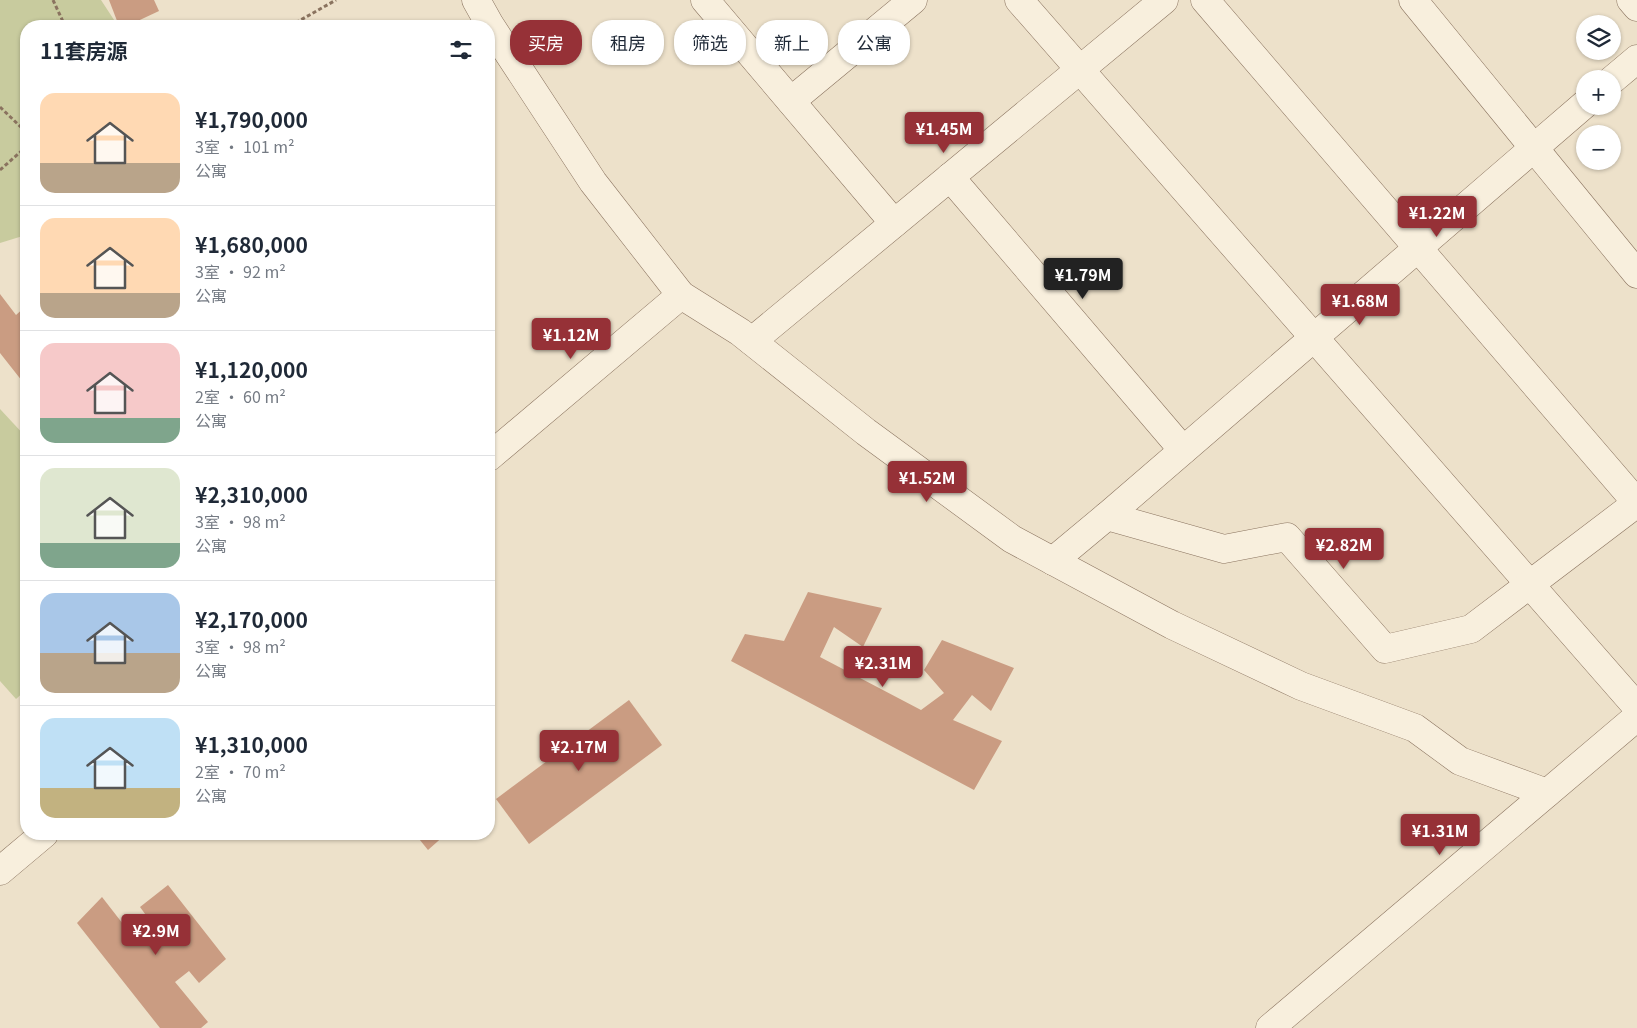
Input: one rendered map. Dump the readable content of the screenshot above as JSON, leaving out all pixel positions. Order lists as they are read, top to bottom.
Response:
{
  "page": {
    "map_buttons": ["+", "−"],
    "chip": [
      "买房",
      "租房",
      "筛选",
      "新上",
      "公寓"
    ],
    "heading": "11套房源",
    "list": [
      {
        "name": "¥1,790,000",
        "note": "3室 · 101 m² · 公寓"
      },
      {
        "name": "¥1,680,000",
        "note": "3室 · 92 m² · 公寓"
      },
      {
        "name": "¥1,120,000",
        "note": "2室 · 60 m² · 公寓"
      },
      {
        "name": "¥2,310,000",
        "note": "3室 · 98 m² · 公寓"
      },
      {
        "name": "¥2,170,000",
        "note": "3室 · 98 m² · 公寓"
      },
      {
        "name": "¥1,310,000",
        "note": "2室 · 70 m² · 公寓"
      }
    ],
    "price": [
      "¥1.45M",
      "¥1.22M",
      "¥1.79M",
      "¥1.68M",
      "¥1.12M",
      "¥1.52M",
      "¥2.82M",
      "¥2.31M",
      "¥2.17M",
      "¥1.31M",
      "¥2.9M"
    ]
  }
}
